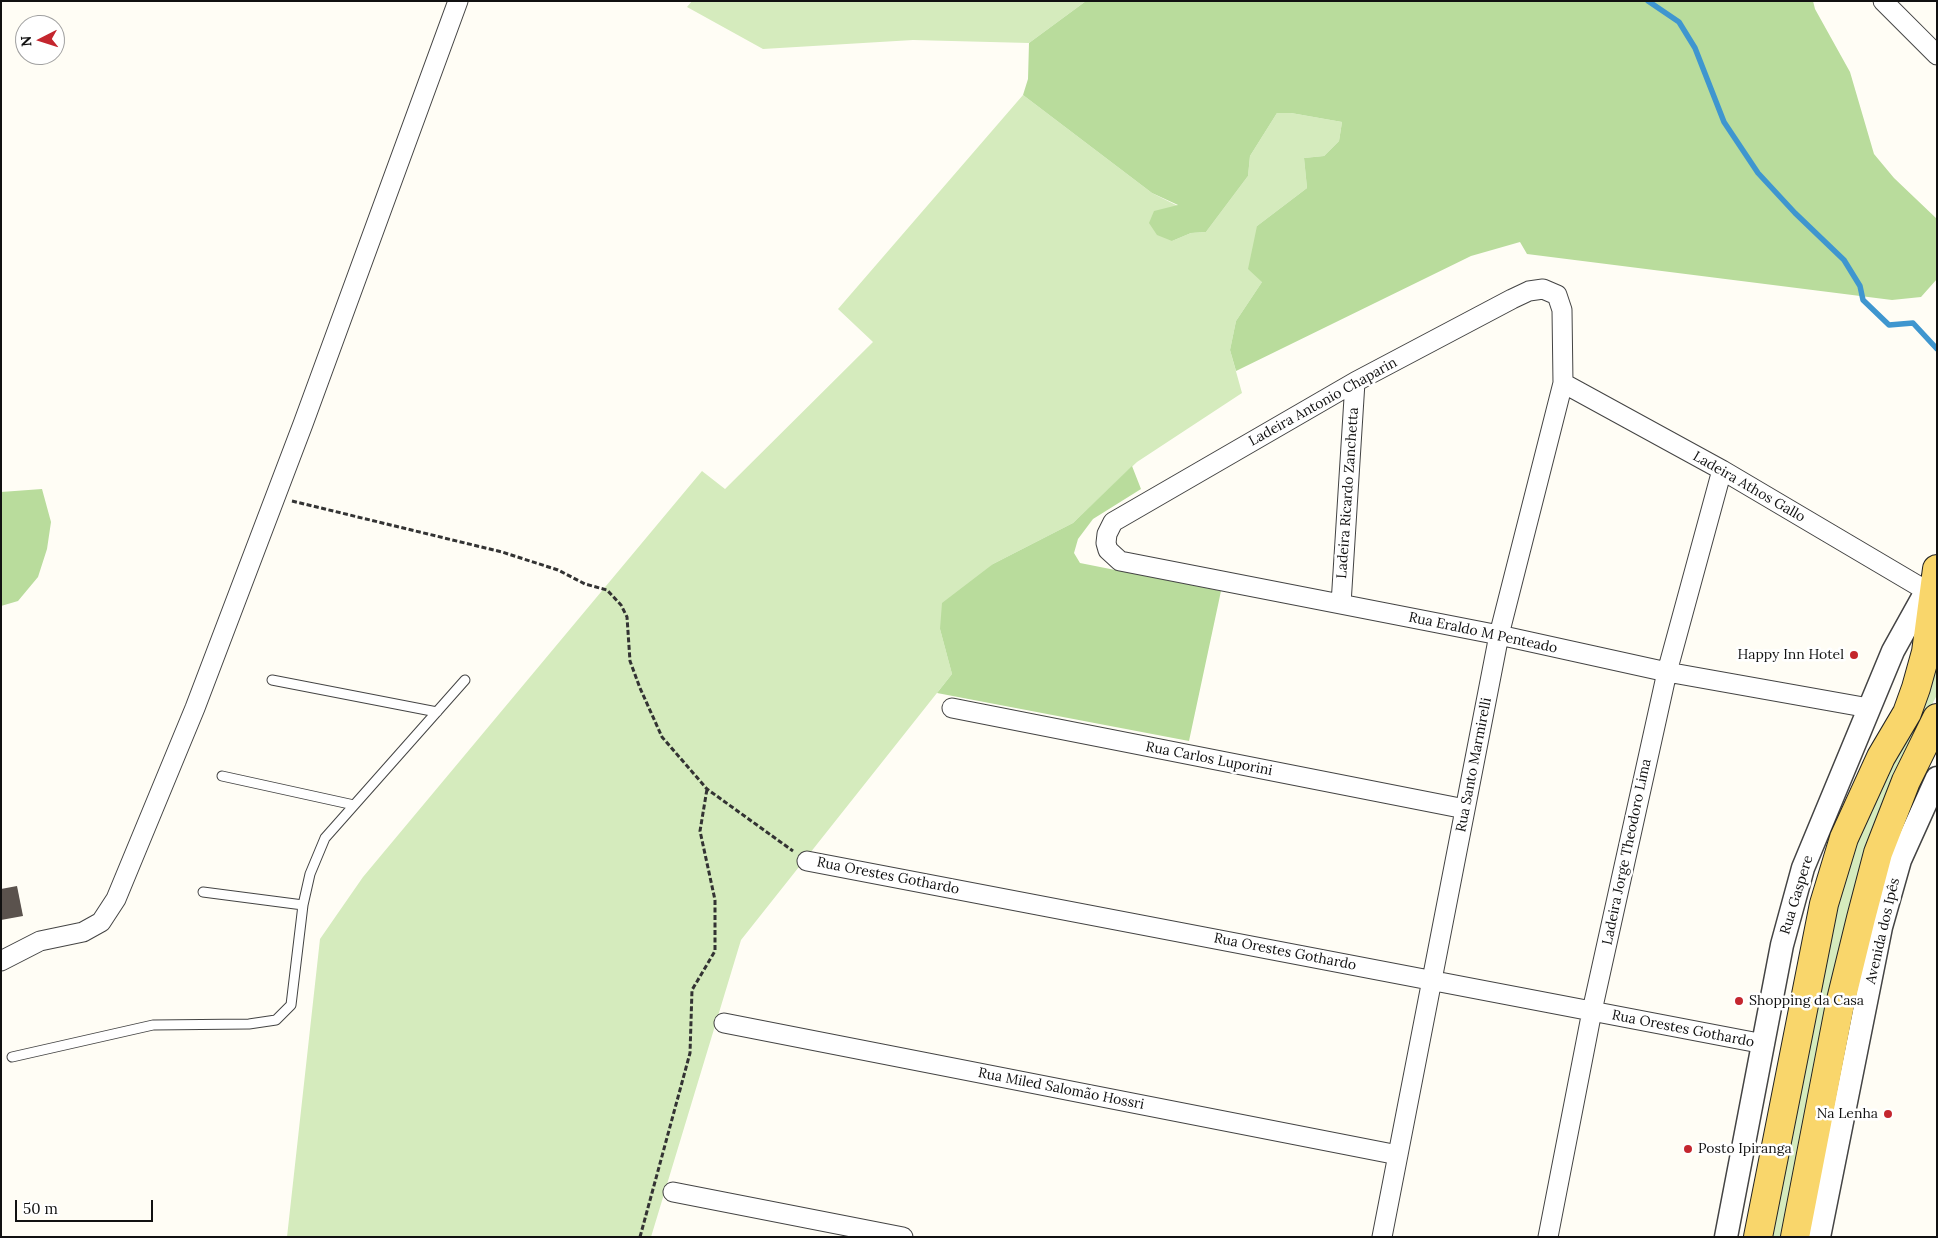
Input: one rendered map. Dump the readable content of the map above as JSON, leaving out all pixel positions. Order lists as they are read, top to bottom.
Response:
{
  "streets": {
    "street": [
      "Ladeira Antonio Chaparin",
      "Ladeira Athos Gallo",
      "Ladeira Ricardo Zanchetta",
      "Rua Eraldo M Penteado",
      "Rua Carlos Luporini",
      "Rua Santo Marmirelli",
      "Ladeira Jorge Theodoro Lima",
      "Rua Orestes Gothardo",
      "Rua Gaspere",
      "Avenida dos Ipês",
      "Rua Miled Salomão Hossri"
    ]
  },
  "crossings": [
    ["Ladeira Antonio Chaparin", "Ladeira Ricardo Zanchetta"],
    ["Ladeira Antonio Chaparin", "Rua Eraldo M Penteado"],
    ["Ladeira Antonio Chaparin", "Rua Santo Marmirelli"],
    ["Ladeira Athos Gallo", "Rua Santo Marmirelli"],
    ["Ladeira Athos Gallo", "Ladeira Jorge Theodoro Lima"],
    ["Ladeira Athos Gallo", "Rua Gaspere"],
    ["Ladeira Ricardo Zanchetta", "Rua Eraldo M Penteado"],
    ["Rua Eraldo M Penteado", "Rua Santo Marmirelli"],
    ["Rua Eraldo M Penteado", "Ladeira Jorge Theodoro Lima"],
    ["Rua Eraldo M Penteado", "Rua Gaspere"],
    ["Rua Carlos Luporini", "Rua Santo Marmirelli"],
    ["Rua Santo Marmirelli", "Rua Orestes Gothardo"],
    ["Rua Santo Marmirelli", "Rua Miled Salomão Hossri"],
    ["Ladeira Jorge Theodoro Lima", "Rua Orestes Gothardo"],
    ["Rua Orestes Gothardo", "Rua Gaspere"]
  ],
  "places": [
    "Happy Inn Hotel",
    "Shopping da Casa",
    "Na Lenha",
    "Posto Ipiranga"
  ],
  "scale_bar": "50 m",
  "north": "left"
}
